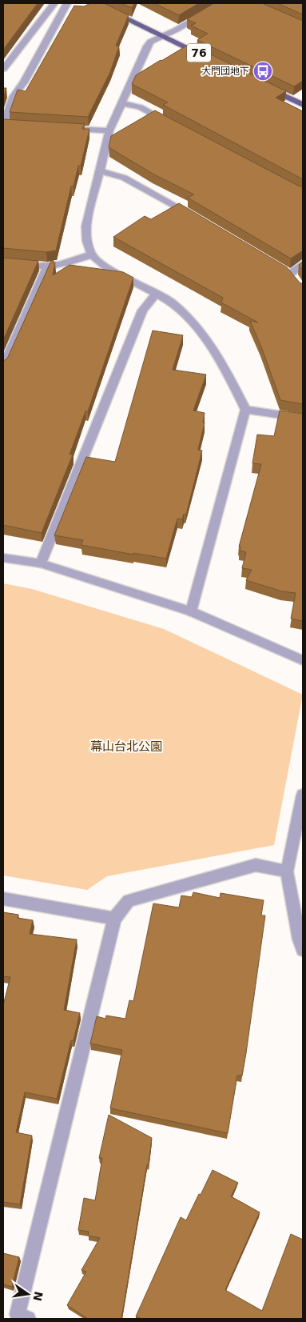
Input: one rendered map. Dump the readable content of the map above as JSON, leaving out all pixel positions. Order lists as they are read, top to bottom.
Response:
{
  "streets": {
    "main road": ["76"]
  },
  "parks": ["幕山台北公園"],
  "places": {
    "bus stop": ["大門団地下"]
  },
  "north": "right"
}
